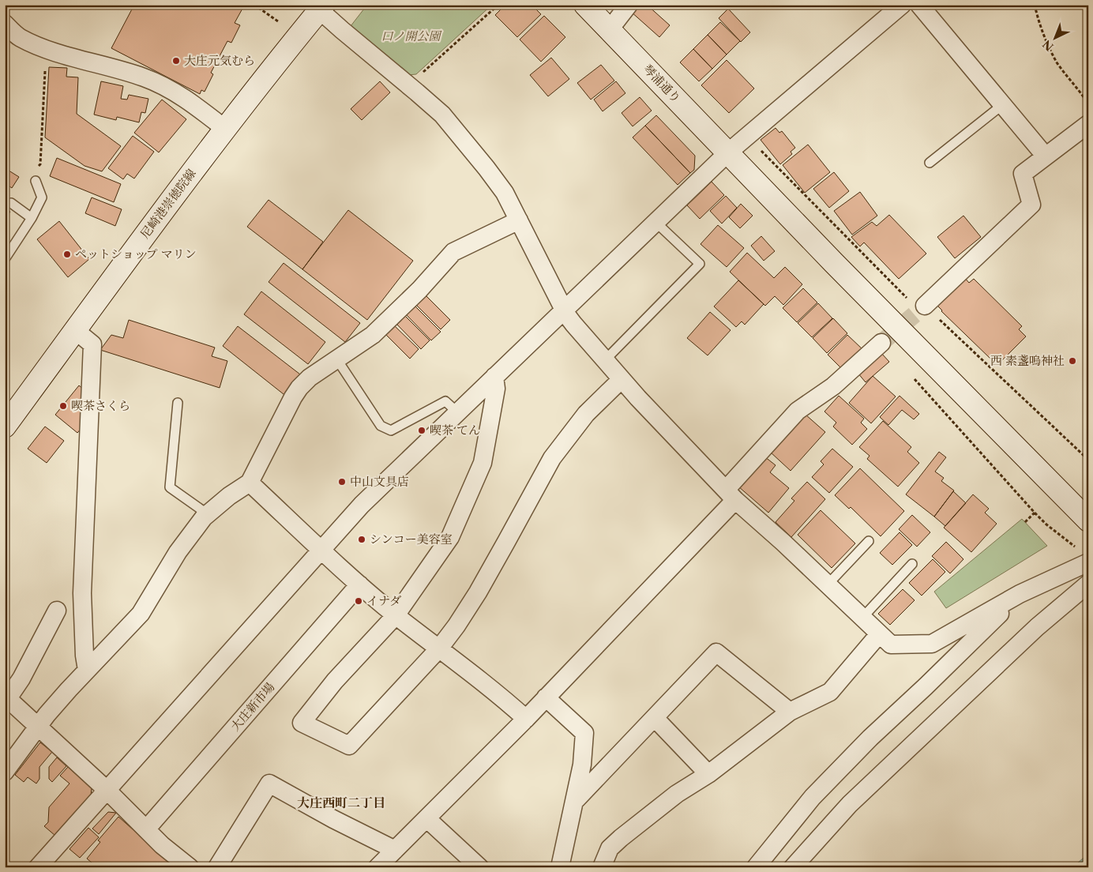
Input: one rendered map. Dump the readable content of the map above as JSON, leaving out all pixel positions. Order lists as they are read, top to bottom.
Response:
{
  "streets": {
    "street": ["琴浦通り", "尼崎港崇徳院線", "大庄新市場"]
  },
  "districts": ["大庄西町二丁目"],
  "parks": ["口ノ開公園"],
  "places": [
    "大庄元気むら",
    "ペットショップ マリン",
    "西 素盞嗚神社",
    "喫茶さくら",
    "喫茶 てん",
    "中山文具店",
    "シンコー美容室",
    "イナダ"
  ],
  "north": "bottom left"
}
